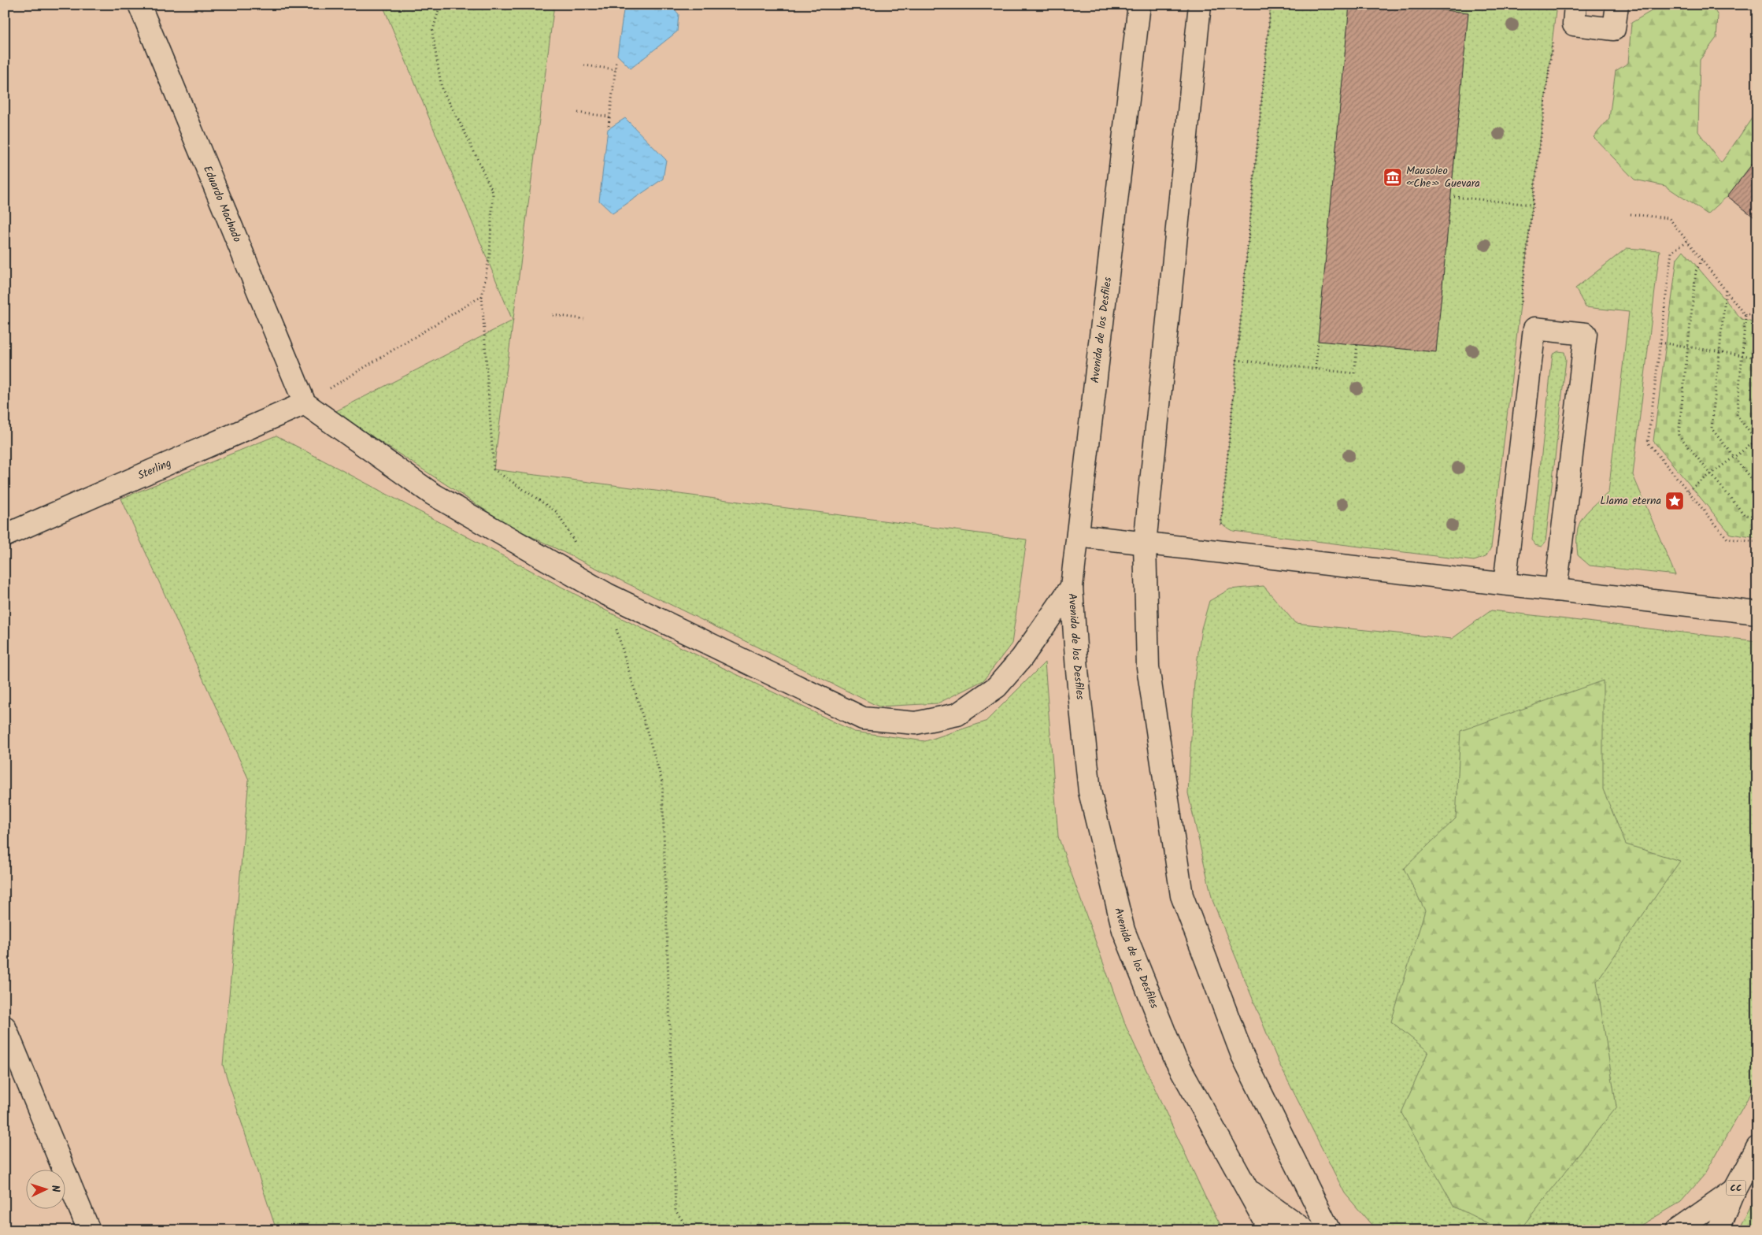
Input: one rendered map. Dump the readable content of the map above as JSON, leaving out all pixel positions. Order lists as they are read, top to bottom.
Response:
{
  "streets": {
    "street": [
      "Eduardo Machado",
      "Avenida de los Desfiles",
      "Sterling",
      "CC"
    ]
  },
  "crossings": [
    ["Eduardo Machado", "Sterling"]
  ],
  "places": {
    "museum": ["Mausoleo «Che» Guevara"],
    "place": ["Llama eterna"]
  },
  "north": "right"
}
